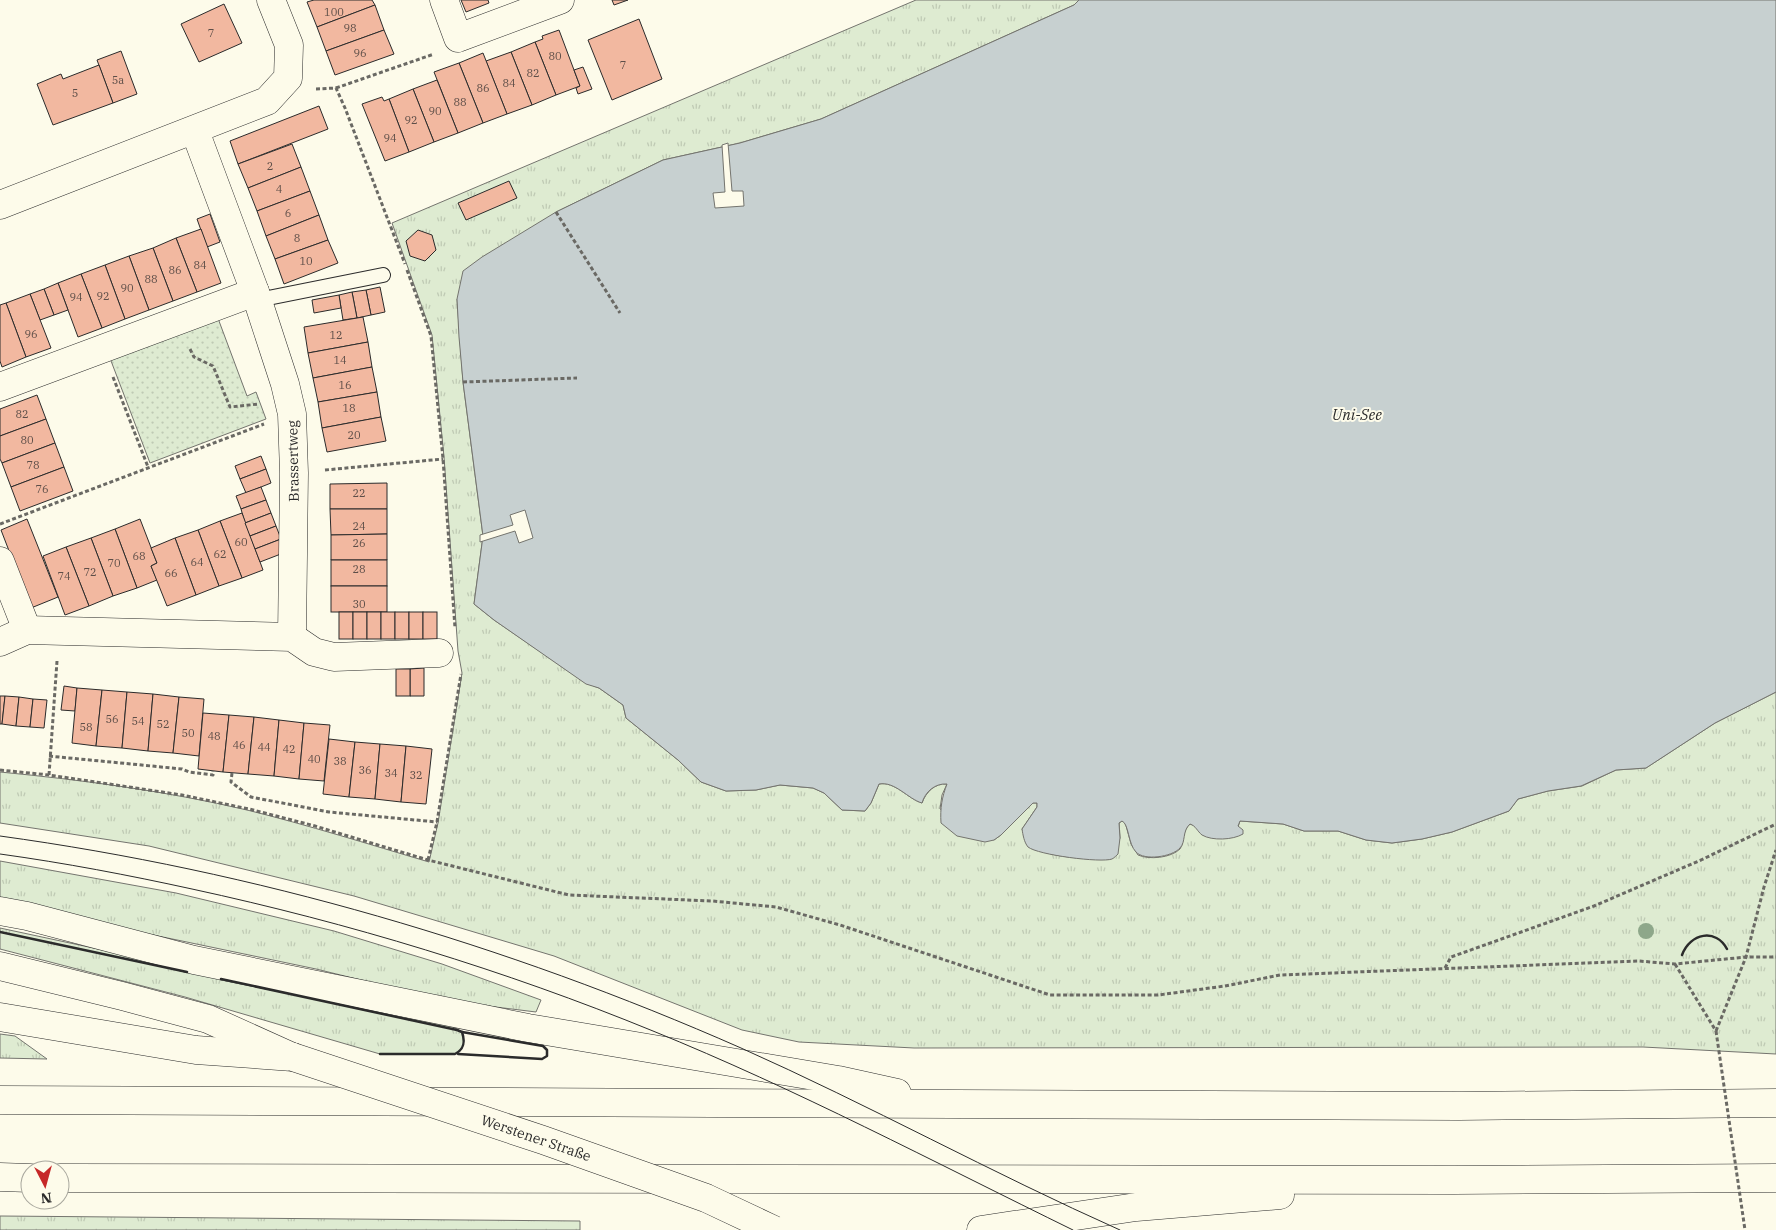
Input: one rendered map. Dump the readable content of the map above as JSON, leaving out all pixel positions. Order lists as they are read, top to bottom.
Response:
{
  "streets": {
    "main road": ["Brassertweg", "Werstener Straße"]
  },
  "water": ["Uni-See"],
  "house_numbers": [
    "100",
    "98",
    "7",
    "96",
    "80",
    "7",
    "82",
    "5a",
    "84",
    "86",
    "5",
    "88",
    "90",
    "92",
    "94",
    "2",
    "4",
    "6",
    "8",
    "10",
    "84",
    "86",
    "88",
    "90",
    "92",
    "94",
    "96",
    "12",
    "14",
    "16",
    "18",
    "82",
    "20",
    "80",
    "78",
    "76",
    "22",
    "24",
    "60",
    "26",
    "62",
    "68",
    "64",
    "70",
    "28",
    "72",
    "66",
    "74",
    "30",
    "56",
    "54",
    "52",
    "58",
    "50",
    "48",
    "46",
    "44",
    "42",
    "40",
    "38",
    "36",
    "34",
    "32"
  ],
  "north": "bottom"
}
